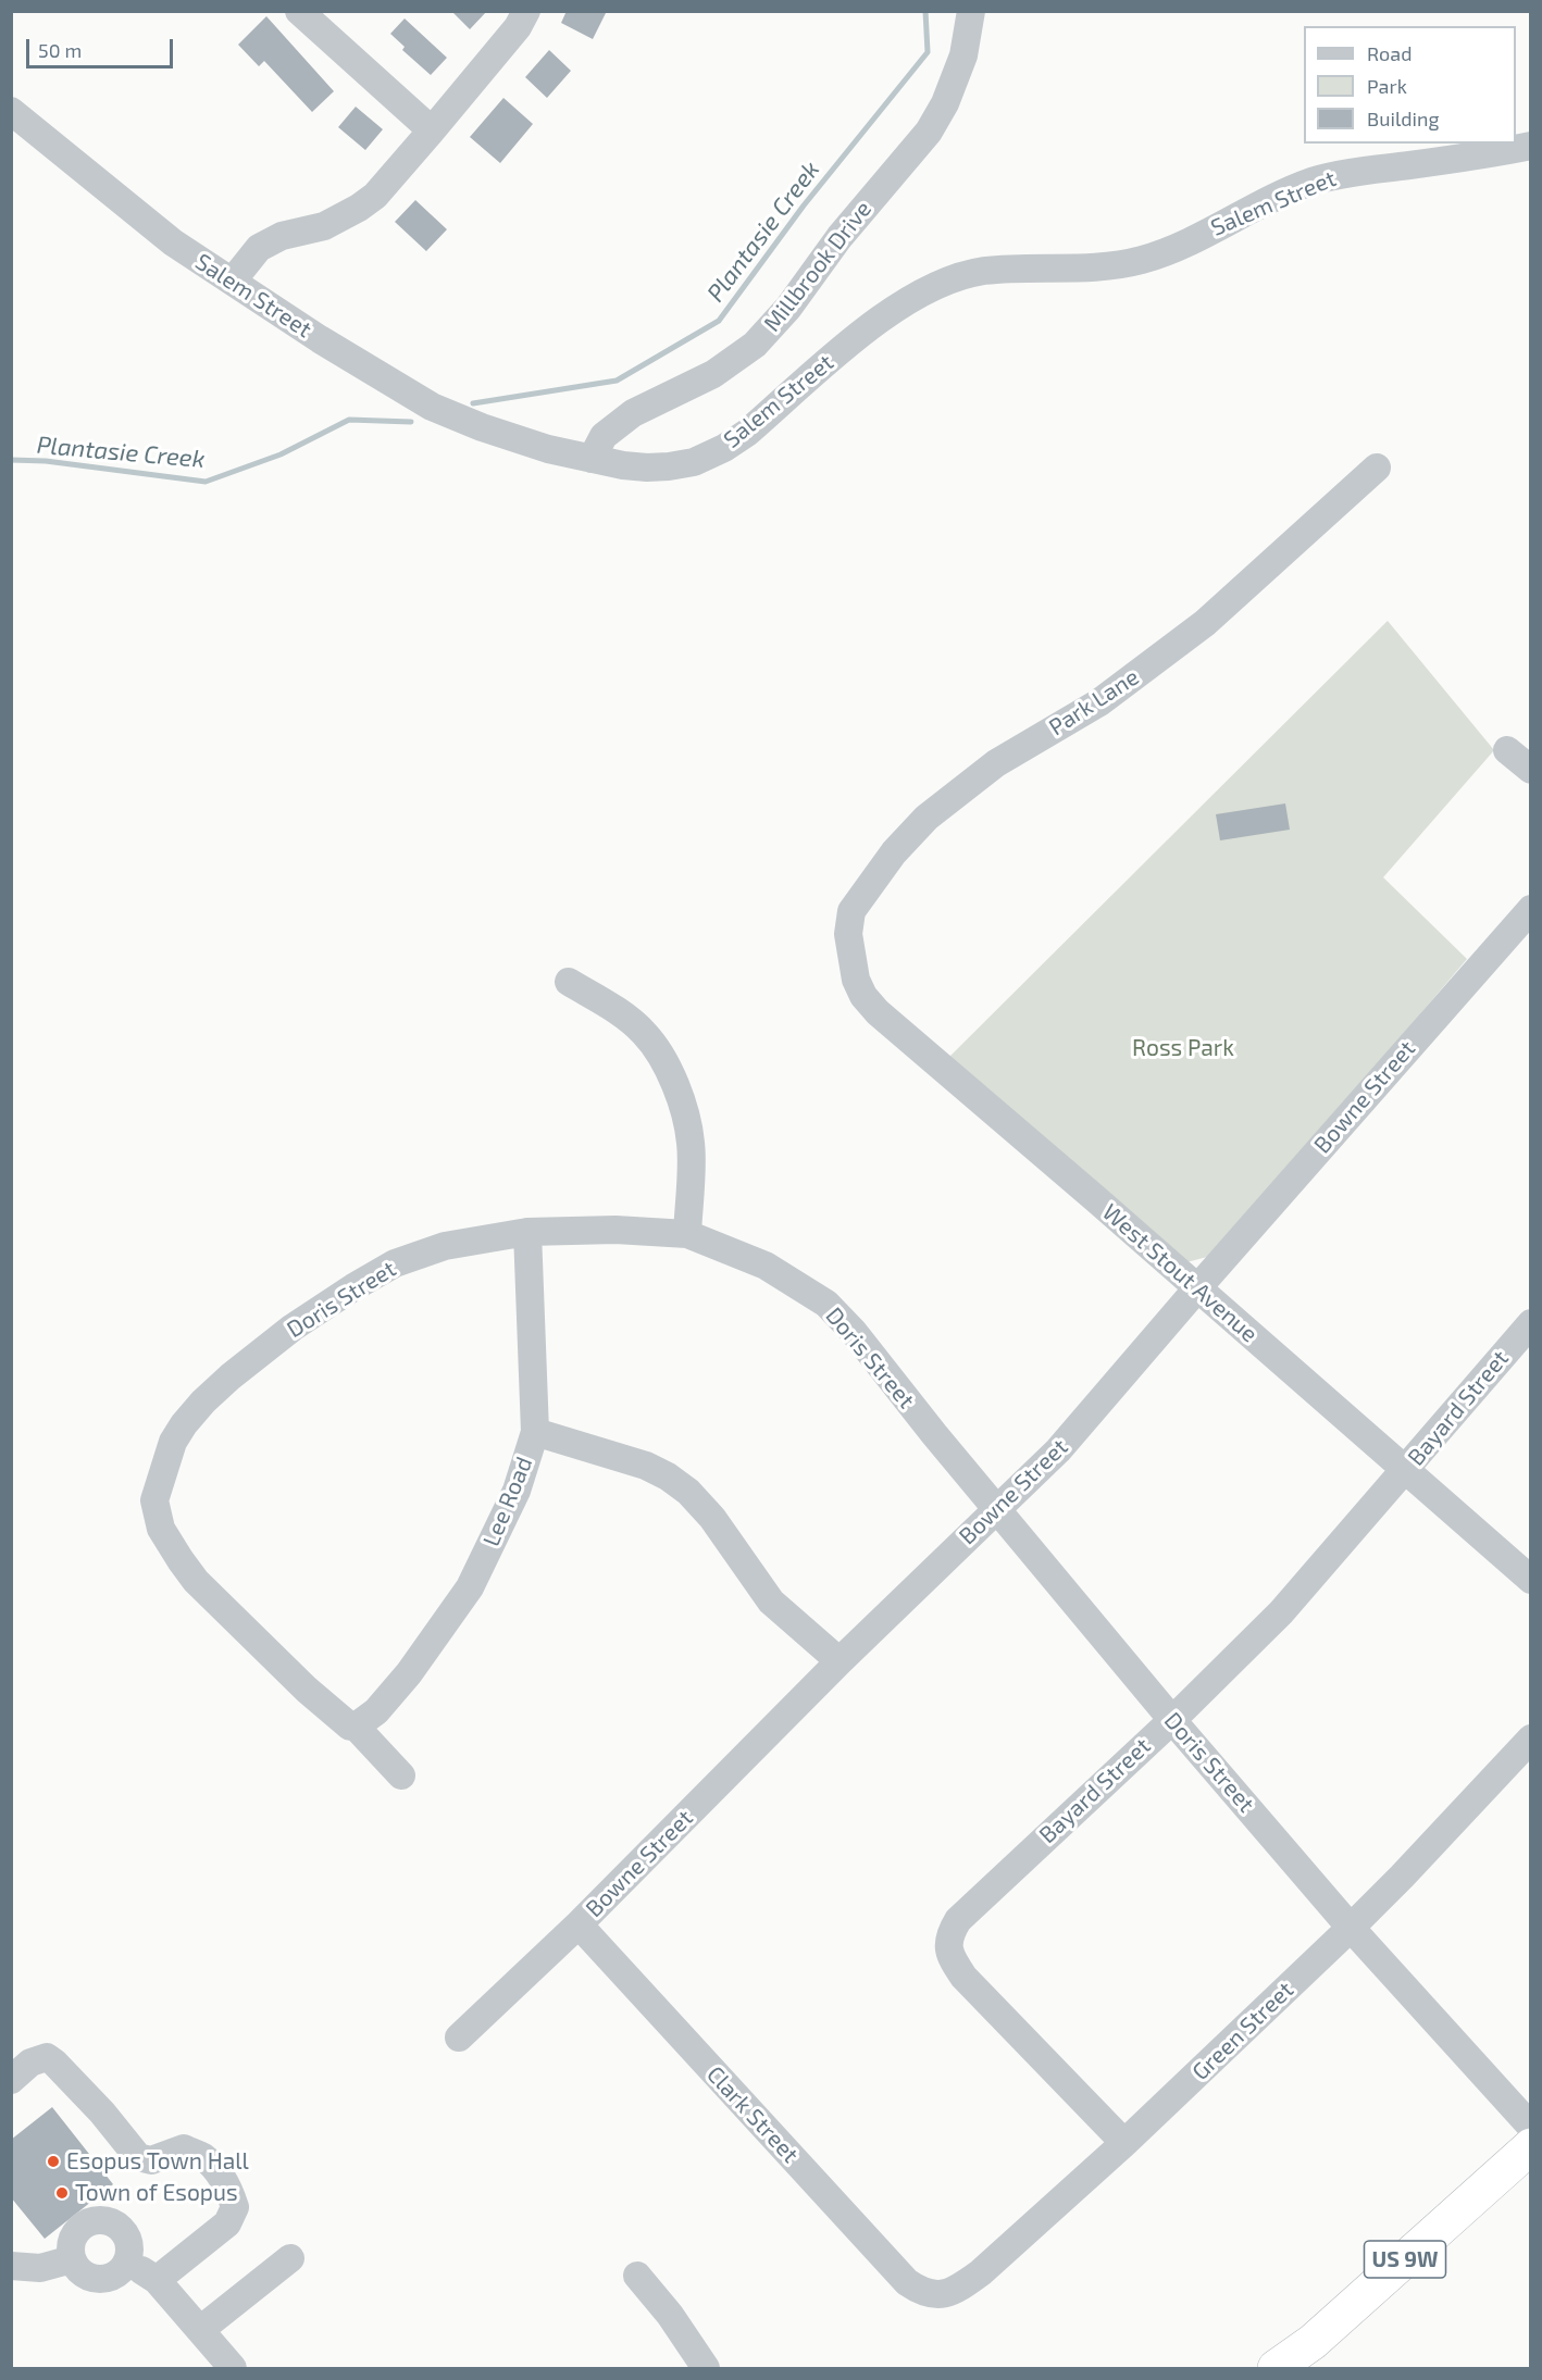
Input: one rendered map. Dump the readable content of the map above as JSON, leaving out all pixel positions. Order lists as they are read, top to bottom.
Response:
{
  "streets": {
    "highway": ["US 9W"],
    "street": [
      "Salem Street",
      "Millbrook Drive",
      "Park Lane",
      "Bowne Street",
      "West Stout Avenue",
      "Doris Street",
      "Bayard Street",
      "Lee Road",
      "Green Street",
      "Clark Street"
    ]
  },
  "crossings": [
    ["Salem Street", "Millbrook Drive"],
    ["Park Lane", "West Stout Avenue"],
    ["Bowne Street", "West Stout Avenue"],
    ["Bowne Street", "Doris Street"],
    ["Bowne Street", "Clark Street"],
    ["West Stout Avenue", "Bayard Street"],
    ["Doris Street", "Bayard Street"],
    ["Doris Street", "Lee Road"],
    ["Doris Street", "Green Street"],
    ["Bayard Street", "Green Street"],
    ["Green Street", "Clark Street"]
  ],
  "water": ["Plantasie Creek"],
  "parks": ["Ross Park"],
  "places": ["Esopus Town Hall", "Town of Esopus"],
  "legend": ["Road", "Park", "Building"],
  "scale_bar": "50 m"
}
